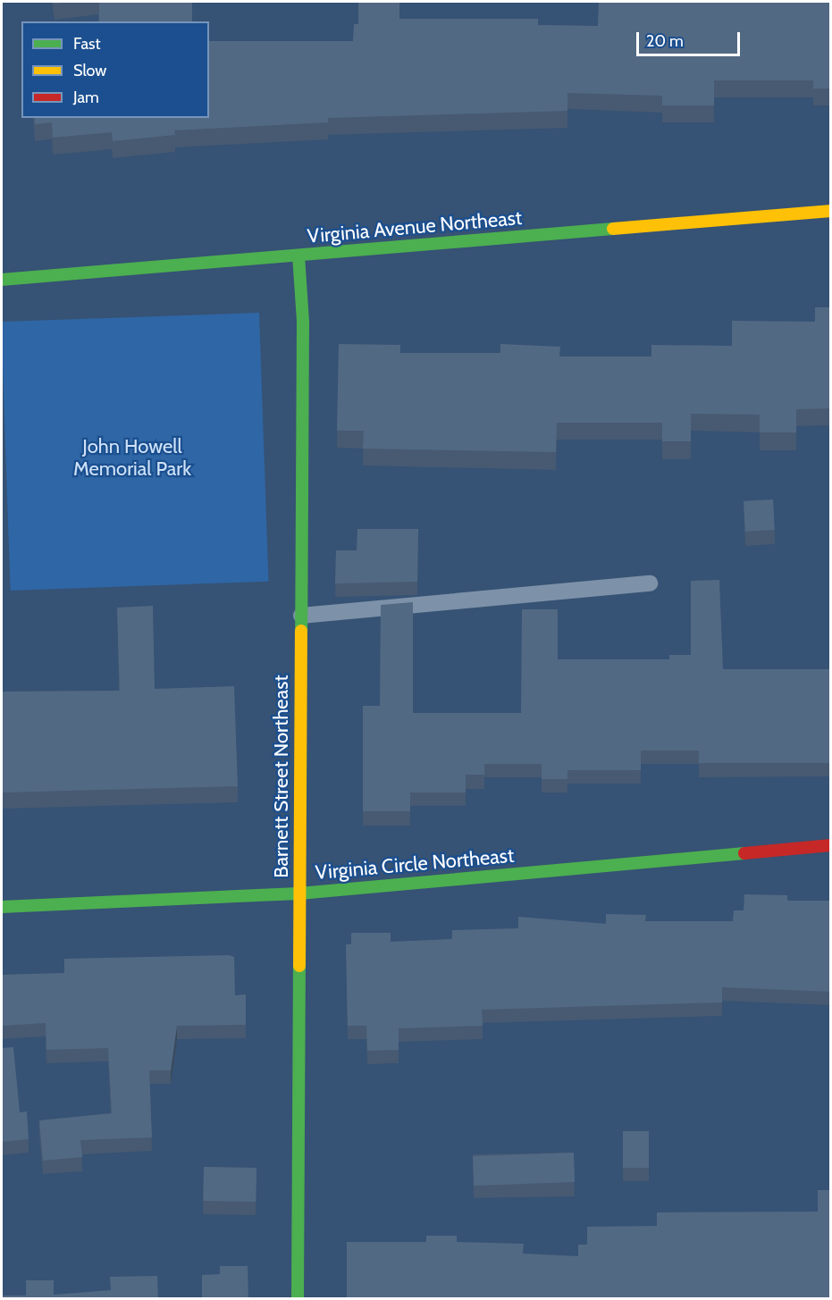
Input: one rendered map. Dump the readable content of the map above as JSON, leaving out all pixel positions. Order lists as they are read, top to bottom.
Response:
{
  "streets": {
    "street": ["Virginia Avenue Northeast", "Barnett Street Northeast", "Virginia Circle Northeast"]
  },
  "crossings": [
    ["Virginia Avenue Northeast", "Barnett Street Northeast"],
    ["Barnett Street Northeast", "Virginia Circle Northeast"]
  ],
  "parks": ["John Howell Memorial Park"],
  "legend": ["Fast", "Slow", "Jam"],
  "scale_bar": "20 m"
}
